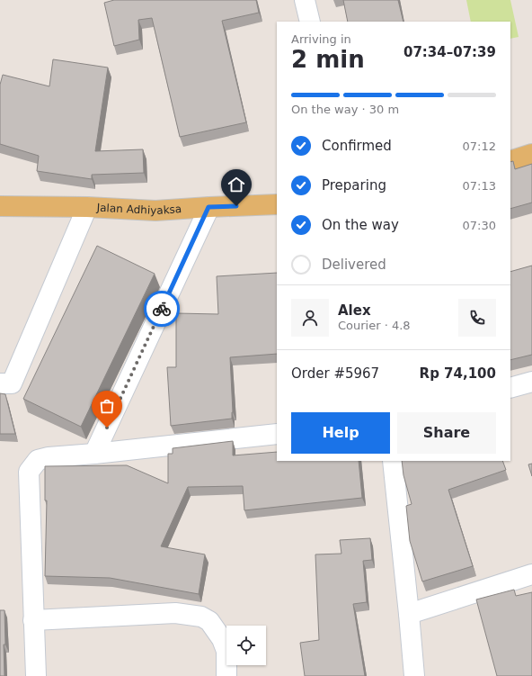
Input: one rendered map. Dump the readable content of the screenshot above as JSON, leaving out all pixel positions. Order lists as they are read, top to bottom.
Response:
{
  "streets": {
    "main road": ["Jalan Adhiyaksa"]
  },
  "page": {
    "heading": ["2 min", "Arriving in", "07:34–07:39"],
    "panel": [
      "Alex",
      "Courier · 4.8",
      "Order #5967",
      "Rp 74,100"
    ],
    "bar": "On the way · 30 m",
    "list": [
      ["Confirmed", "07:12"],
      ["Preparing", "07:13"],
      ["On the way", "07:30"],
      "Delivered"
    ],
    "buttons": ["Help", "Share"]
  }
}
